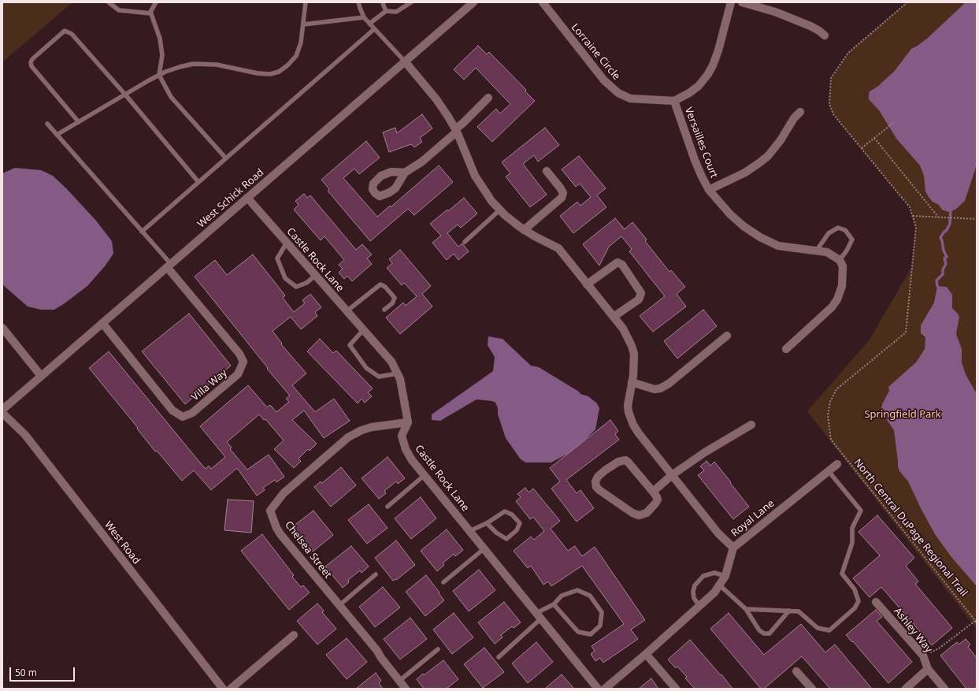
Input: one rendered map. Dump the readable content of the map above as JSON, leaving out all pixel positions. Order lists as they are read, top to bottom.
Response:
{
  "streets": {
    "street": [
      "Lorraine Circle",
      "Versailles Court",
      "West Schick Road",
      "Castle Rock Lane",
      "Villa Way",
      "Royal Lane",
      "West Road",
      "Chelsea Street",
      "Ashley Way"
    ],
    "path": ["North Central DuPage Regional Trail"]
  },
  "crossings": [
    ["Lorraine Circle", "Versailles Court"],
    ["West Schick Road", "Castle Rock Lane"],
    ["West Schick Road", "Villa Way"],
    ["Castle Rock Lane", "Chelsea Street"]
  ],
  "parks": ["Springfield Park"],
  "scale_bar": "50 m"
}
